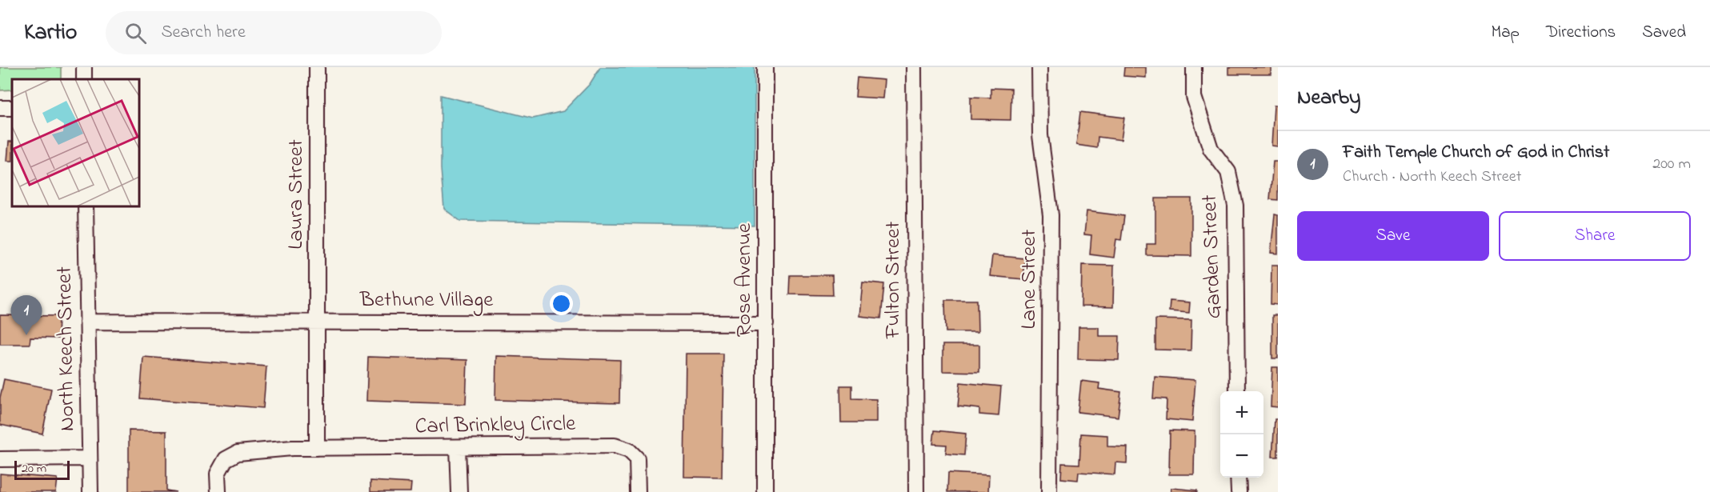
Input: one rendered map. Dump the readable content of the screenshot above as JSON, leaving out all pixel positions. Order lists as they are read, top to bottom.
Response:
{
  "streets": {
    "street": [
      "Laura Street",
      "Garden Street",
      "Lane Street",
      "Rose Avenue",
      "Fulton Street",
      "Bethune Village",
      "North Keech Street",
      "Carl Brinkley Circle"
    ]
  },
  "crossings": [
    ["Laura Street", "Bethune Village"],
    ["Rose Avenue", "Bethune Village"],
    ["Bethune Village", "North Keech Street"]
  ],
  "scale_bar": "20 m",
  "page": {
    "header": "Kartio",
    "search": "Search here",
    "nav": ["Map", "Directions", "Saved"],
    "heading": "Nearby",
    "list": [
      {
        "mark": "1",
        "name": "Faith Temple Church of God in Christ",
        "note": "Church · North Keech Street",
        "value": "200 m"
      }
    ],
    "buttons": ["Save", "Share"],
    "pins": "1",
    "map_buttons": ["+", "−"],
    "scale": "20 m"
  }
}
